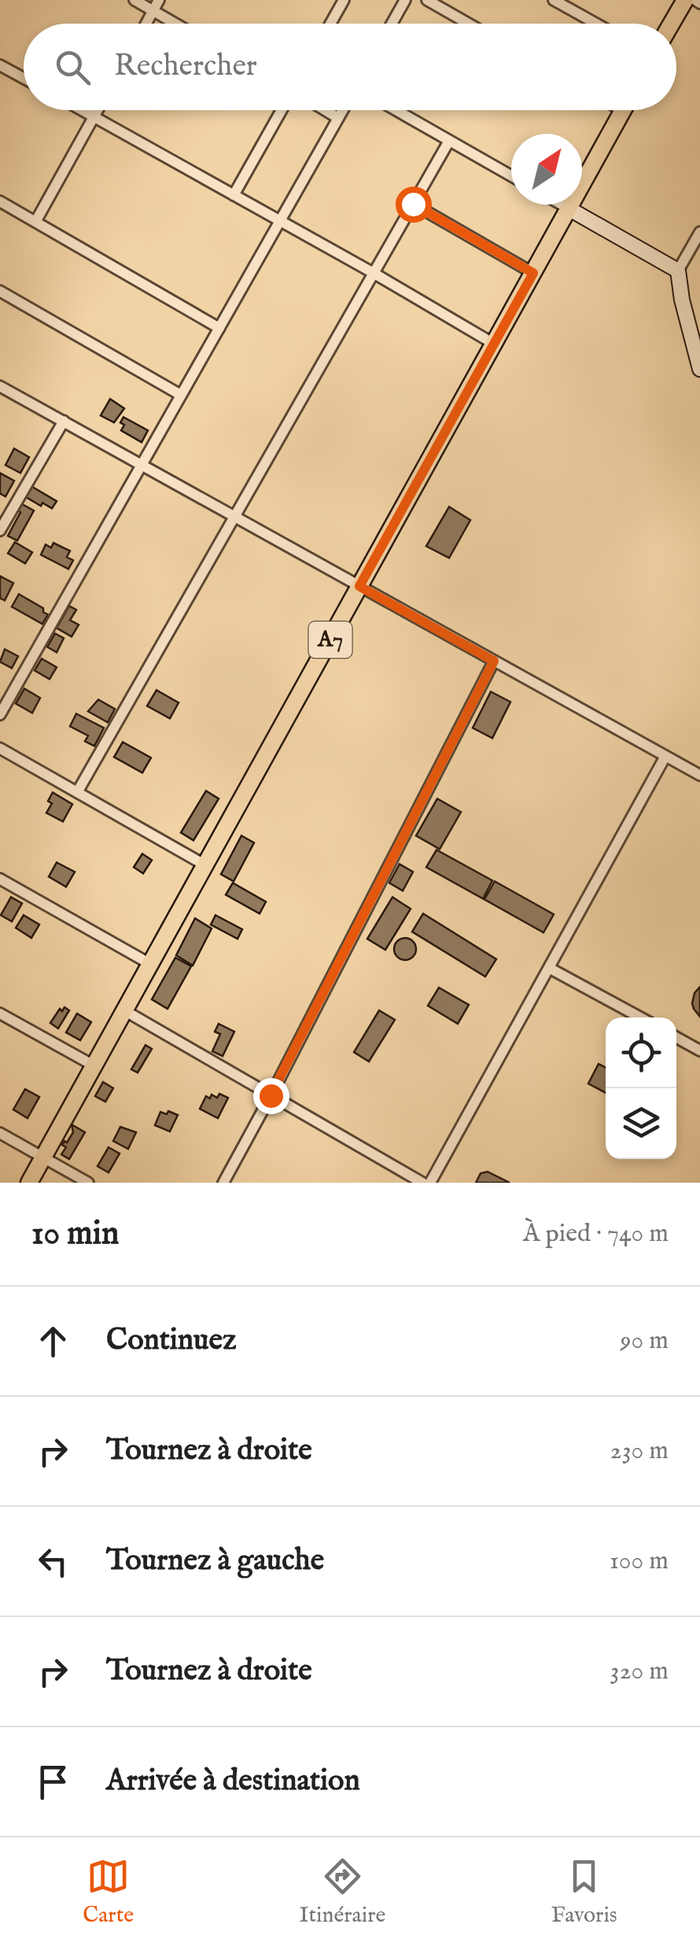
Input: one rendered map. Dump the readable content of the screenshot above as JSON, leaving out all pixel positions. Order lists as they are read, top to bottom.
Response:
{
  "streets": {
    "main road": ["A7"]
  },
  "north": "top right",
  "page": {
    "search": "Rechercher",
    "heading": ["10 min", "À pied · 740 m"],
    "list": [
      ["Continuez", "90 m"],
      ["Tournez à droite", "230 m"],
      ["Tournez à gauche", "100 m"],
      ["Tournez à droite", "320 m"],
      "Arrivée à destination"
    ],
    "nav": ["Carte", "Itinéraire", "Favoris"]
  }
}
